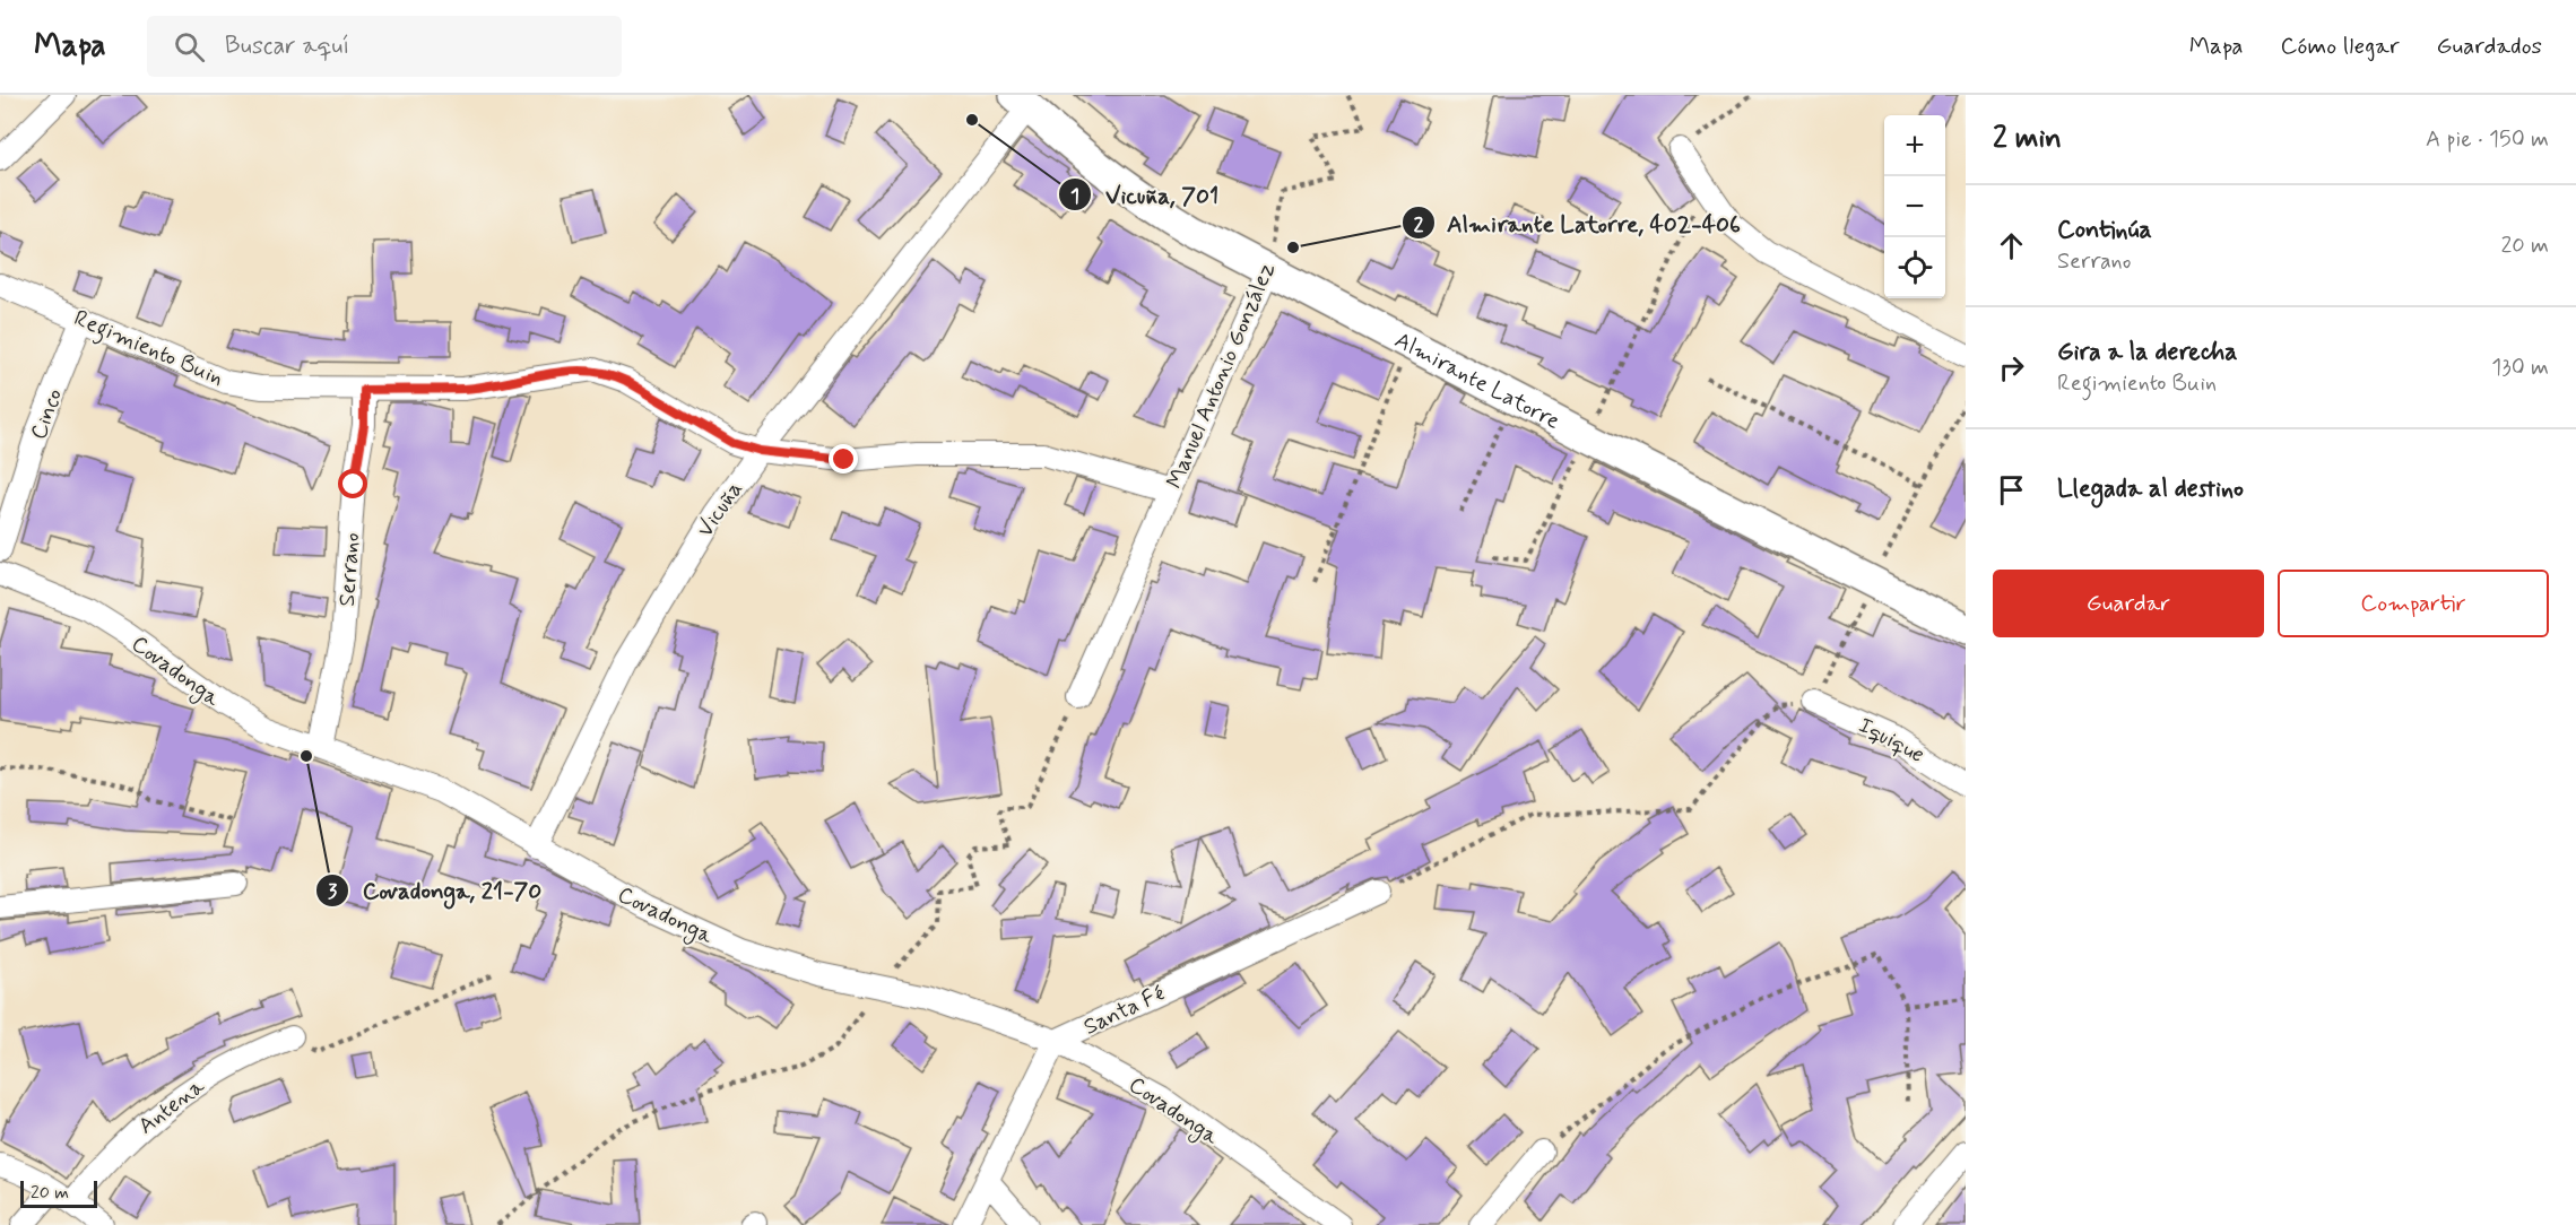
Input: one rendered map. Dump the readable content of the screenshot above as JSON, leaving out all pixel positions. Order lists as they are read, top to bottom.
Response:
{
  "streets": {
    "main road": ["Almirante Latorre"],
    "street": [
      "Regimiento Buin",
      "Manuel Antonio González",
      "Cinco",
      "Vicuña",
      "Serrano",
      "Covadonga",
      "Iquique",
      "Santa Fé",
      "Antena"
    ]
  },
  "crossings": [
    ["Regimiento Buin", "Manuel Antonio González"],
    ["Regimiento Buin", "Cinco"],
    ["Regimiento Buin", "Vicuña"],
    ["Regimiento Buin", "Serrano"],
    ["Manuel Antonio González", "Almirante Latorre"],
    ["Almirante Latorre", "Vicuña"],
    ["Vicuña", "Covadonga"],
    ["Serrano", "Covadonga"],
    ["Covadonga", "Santa Fé"]
  ],
  "places": ["Vicuña, 701", "Almirante Latorre, 402-406", "Covadonga, 21-70"],
  "scale_bar": "20 m",
  "page": {
    "header": "Mapa",
    "search": "Buscar aquí",
    "nav": ["Mapa", "Cómo llegar", "Guardados"],
    "heading": ["2 min", "A pie · 150 m"],
    "map_buttons": ["+", "−"],
    "list": [
      ["Continúa", "Serrano", "20 m"],
      ["Gira a la derecha", "Regimiento Buin", "130 m"],
      "Llegada al destino"
    ],
    "buttons": ["Guardar", "Compartir"],
    "scale": "20 m"
  }
}
